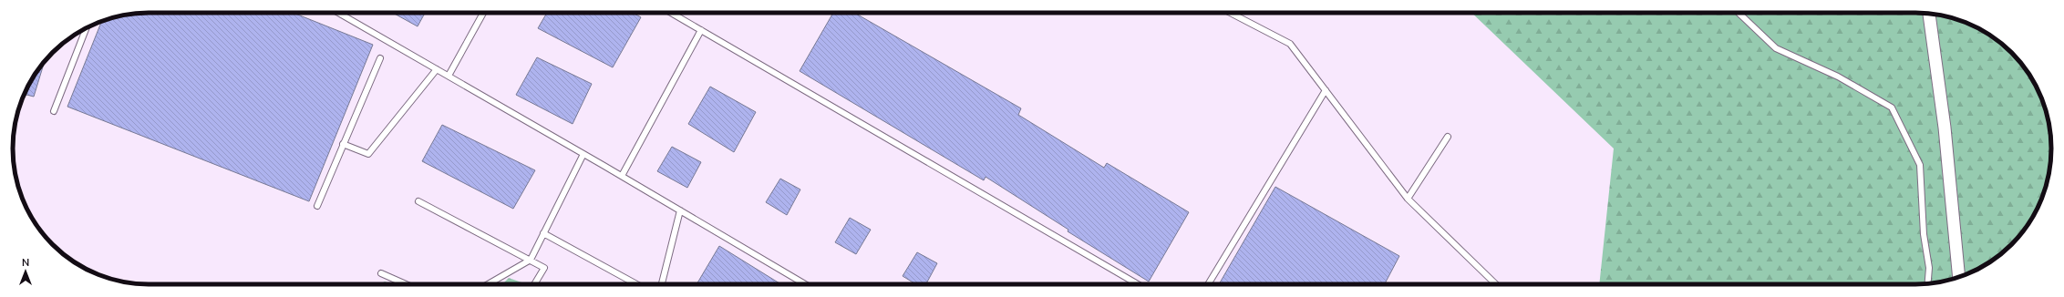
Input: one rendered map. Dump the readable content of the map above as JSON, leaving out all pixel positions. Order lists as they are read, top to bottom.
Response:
{
  "north": "top"
}
